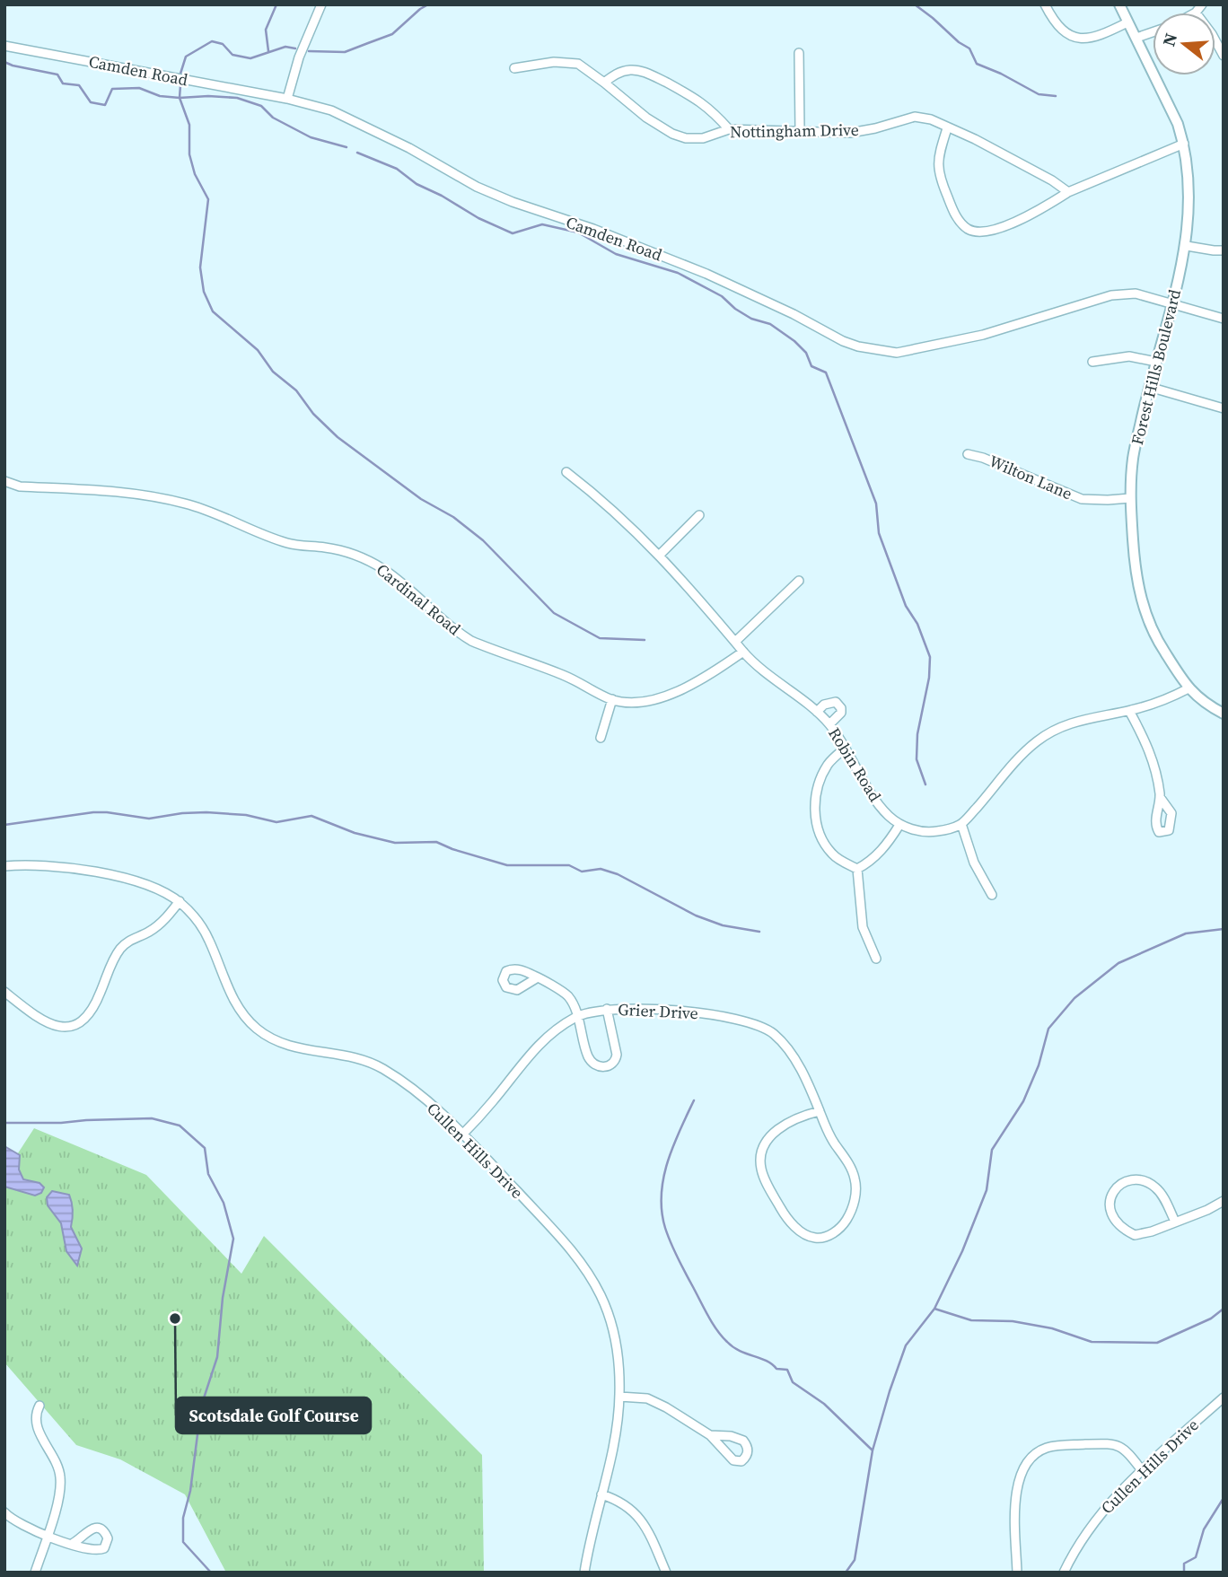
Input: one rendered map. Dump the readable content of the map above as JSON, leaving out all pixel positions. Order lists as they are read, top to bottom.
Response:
{
  "streets": {
    "main road": ["Forest Hills Boulevard"],
    "street": [
      "Camden Road",
      "Nottingham Drive",
      "Wilton Lane",
      "Cardinal Road",
      "Robin Road",
      "Grier Drive",
      "Cullen Hills Drive"
    ]
  },
  "crossings": [
    ["Camden Road", "Forest Hills Boulevard"],
    ["Forest Hills Boulevard", "Wilton Lane"],
    ["Cardinal Road", "Robin Road"],
    ["Grier Drive", "Cullen Hills Drive"]
  ],
  "places": ["Scotsdale Golf Course"],
  "north": "left"
}
